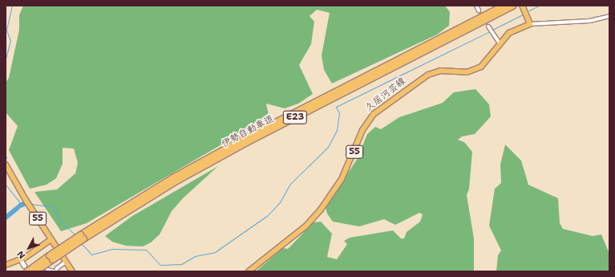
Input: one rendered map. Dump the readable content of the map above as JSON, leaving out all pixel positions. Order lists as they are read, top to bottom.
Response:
{
  "streets": {
    "highway": ["E23", "伊勢自動車道"],
    "main road": ["久居河芸線", "55"]
  },
  "north": "bottom left"
}
